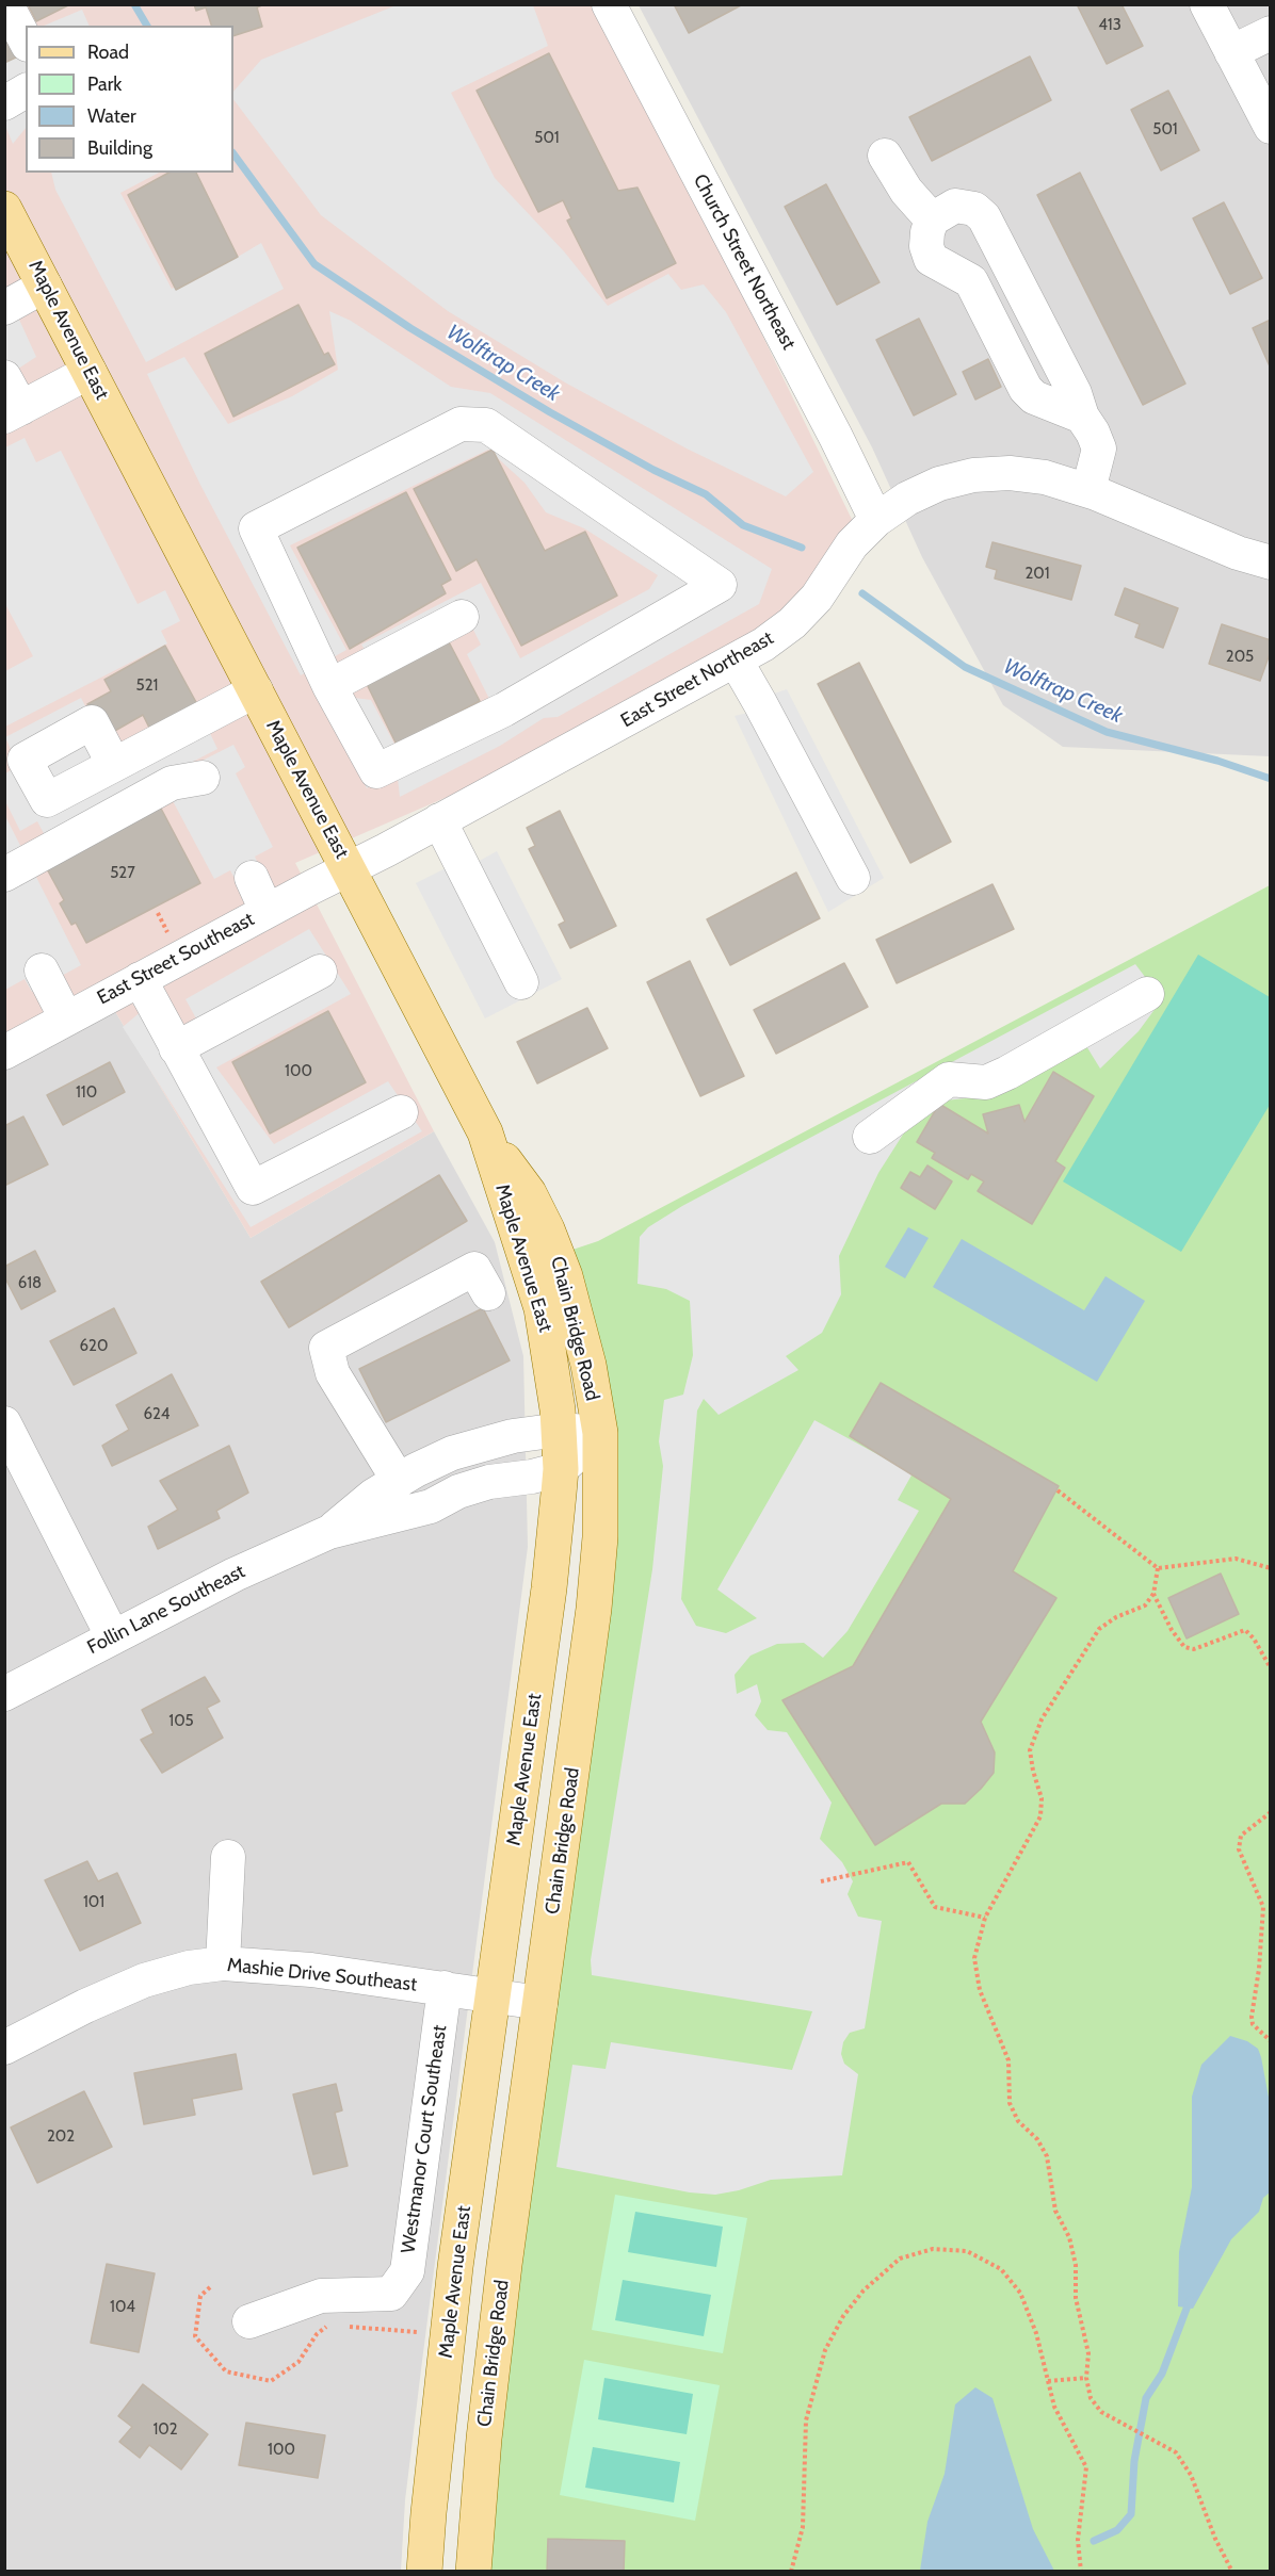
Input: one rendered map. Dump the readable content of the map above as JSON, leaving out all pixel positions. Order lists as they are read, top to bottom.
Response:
{
  "streets": {
    "main road": ["Maple Avenue East", "Chain Bridge Road"],
    "street": [
      "Church Street Northeast",
      "East Street Northeast",
      "East Street Southeast",
      "Follin Lane Southeast",
      "Mashie Drive Southeast",
      "Westmanor Court Southeast"
    ]
  },
  "crossings": [
    ["Church Street Northeast", "East Street Northeast"],
    ["Maple Avenue East", "East Street Northeast"],
    ["Maple Avenue East", "East Street Southeast"],
    ["Maple Avenue East", "Chain Bridge Road"],
    ["Maple Avenue East", "Follin Lane Southeast"],
    ["Maple Avenue East", "Mashie Drive Southeast"],
    ["East Street Northeast", "East Street Southeast"],
    ["Chain Bridge Road", "Follin Lane Southeast"],
    ["Chain Bridge Road", "Mashie Drive Southeast"],
    ["Mashie Drive Southeast", "Westmanor Court Southeast"]
  ],
  "water": ["Wolftrap Creek"],
  "house_numbers": [
    "413",
    "501",
    "501",
    "201",
    "205",
    "521",
    "527",
    "100",
    "110",
    "618",
    "620",
    "624",
    "105",
    "101",
    "202",
    "104",
    "102",
    "100"
  ],
  "legend": [
    "Road",
    "Park",
    "Water",
    "Building"
  ]
}
